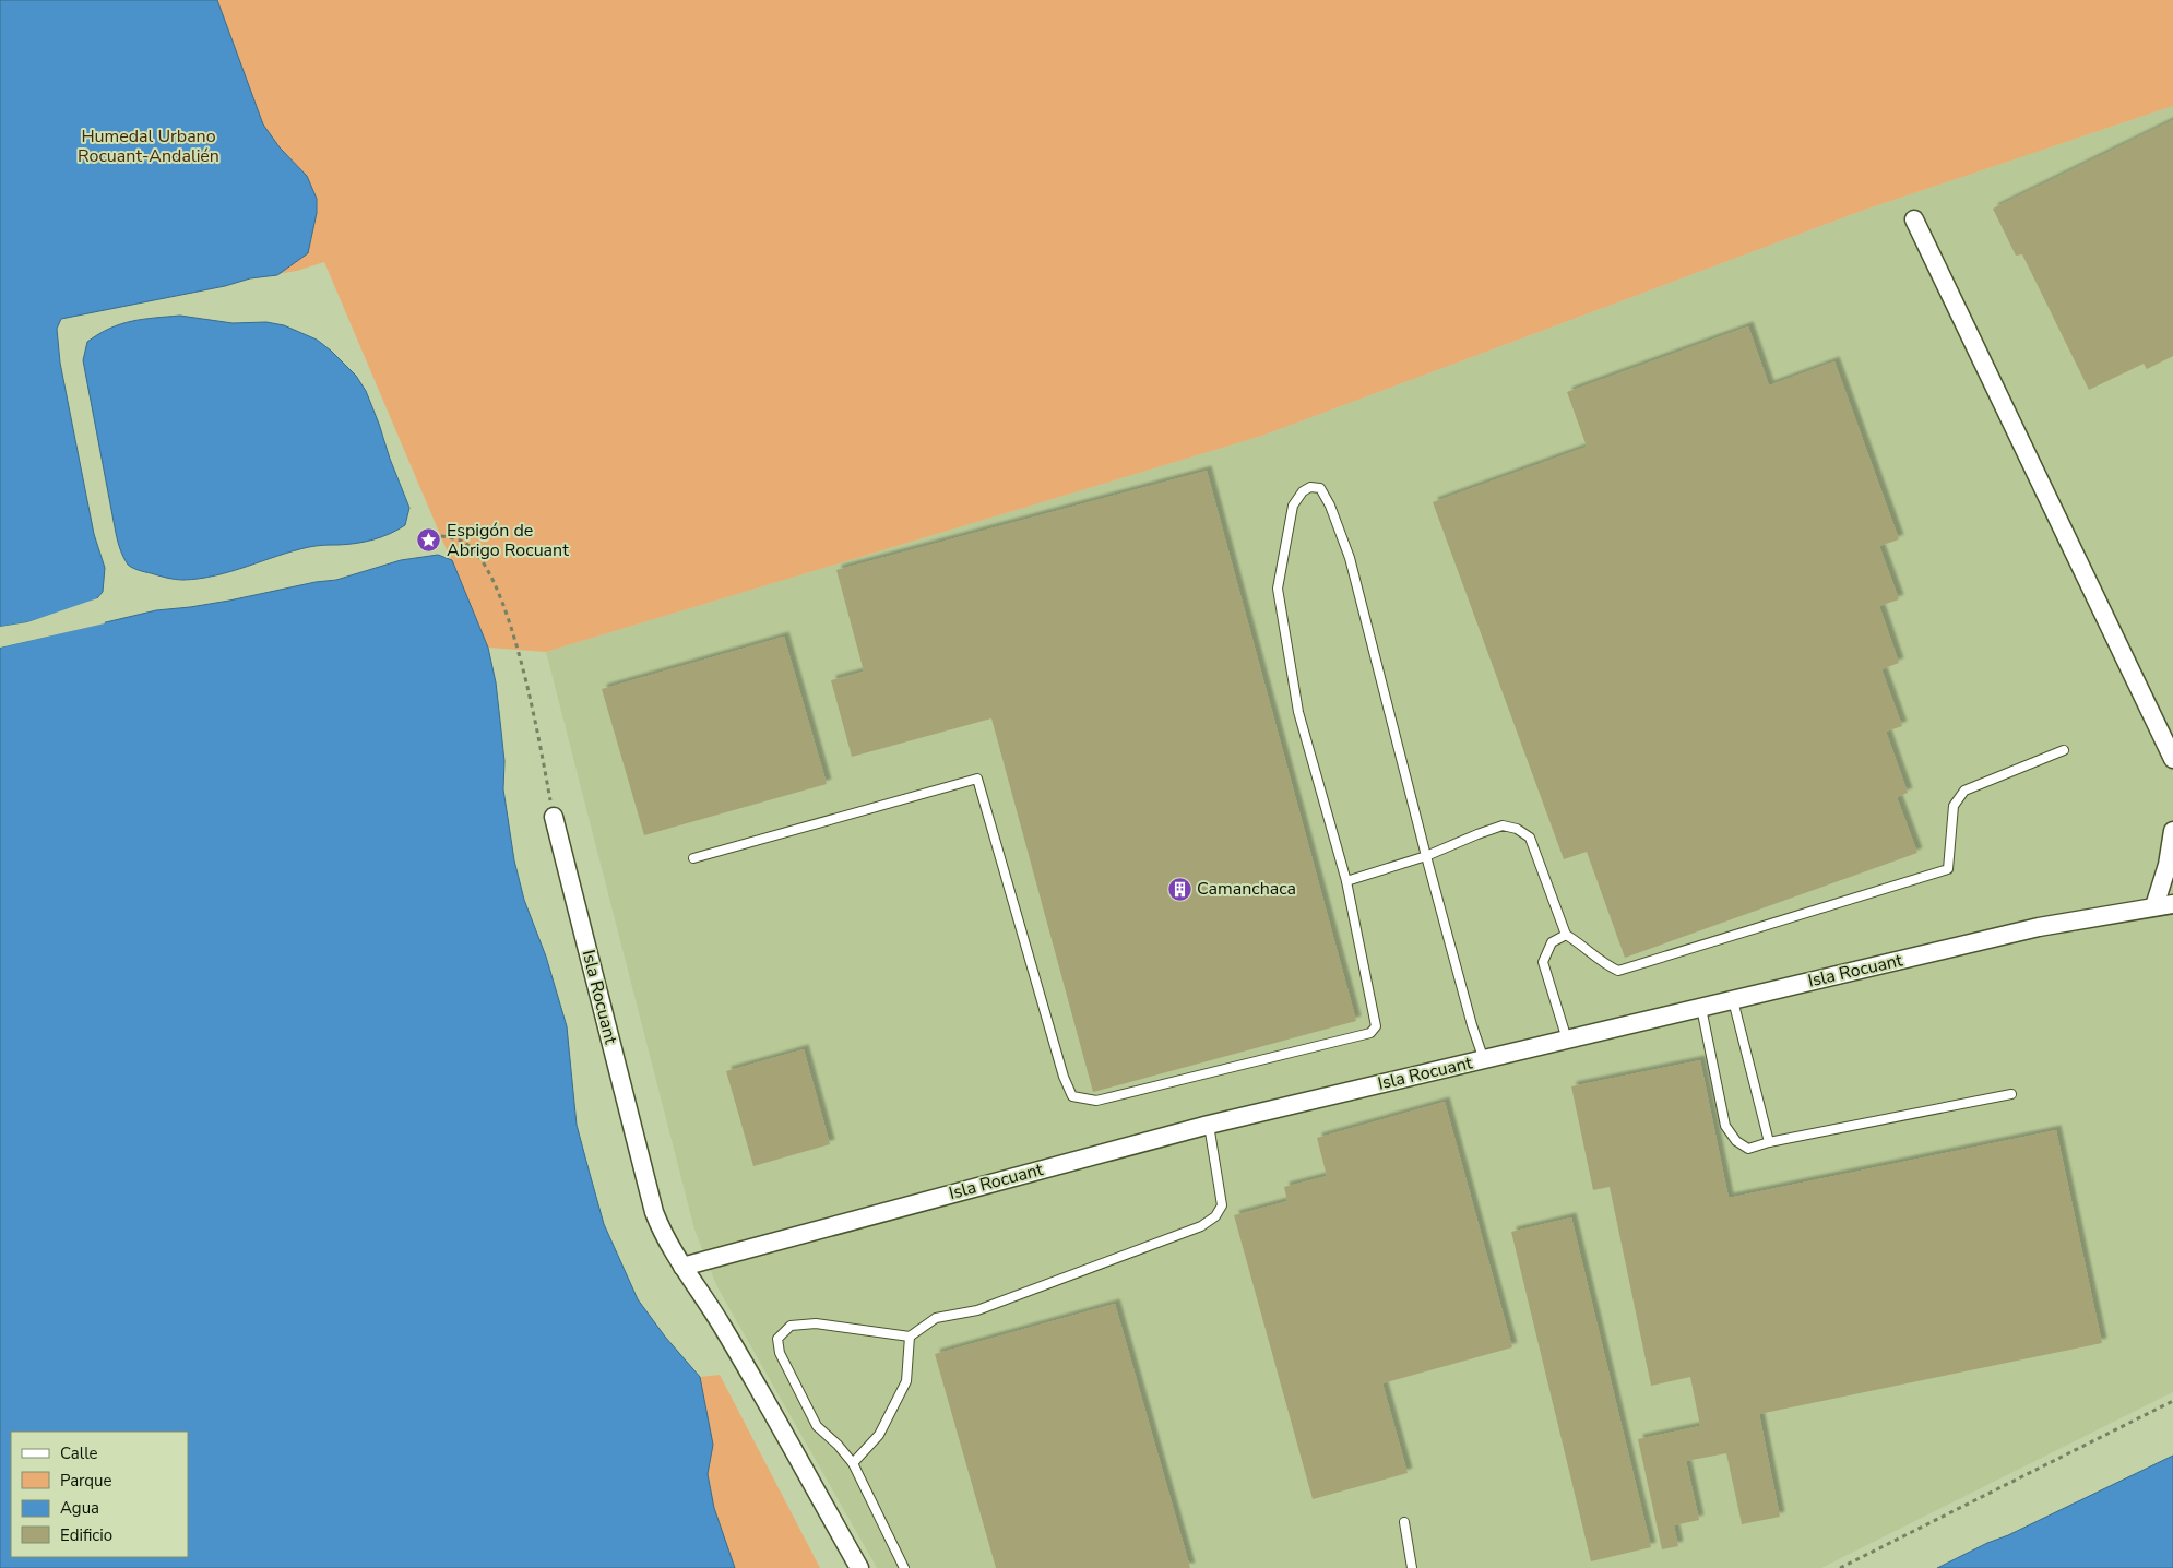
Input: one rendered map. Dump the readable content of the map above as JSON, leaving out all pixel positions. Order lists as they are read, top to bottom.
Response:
{
  "streets": {
    "street": ["Isla Rocuant"]
  },
  "parks": ["Humedal Urbano Rocuant-Andalién"],
  "places": {
    "place": ["Espigón de Abrigo Rocuant"],
    "building": ["Camanchaca"]
  },
  "legend": [
    "Calle",
    "Parque",
    "Agua",
    "Edificio"
  ]
}
